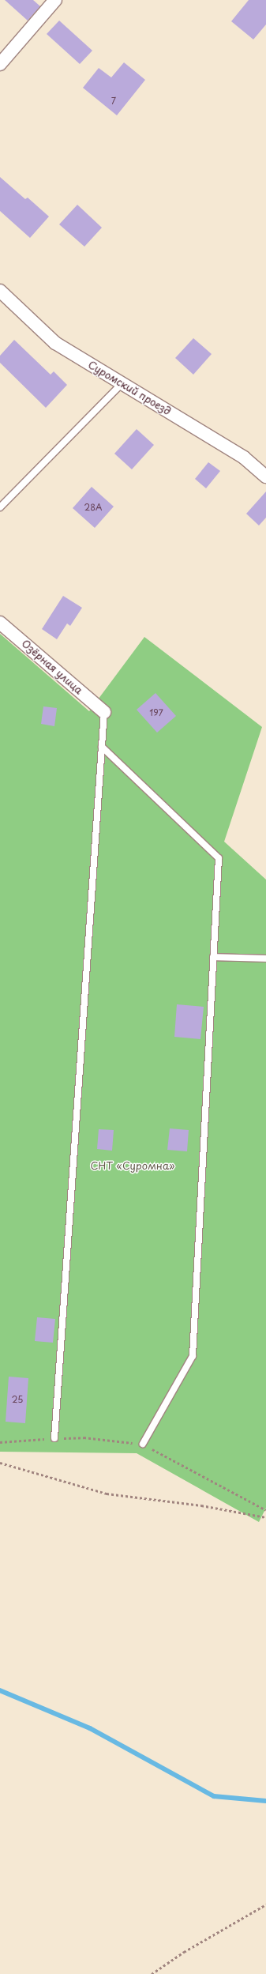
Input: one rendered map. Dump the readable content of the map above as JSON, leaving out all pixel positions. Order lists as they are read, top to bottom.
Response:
{
  "streets": {
    "street": ["Суромский проезд", "Озёрная улица"]
  },
  "parks": ["СНТ «Суромна»"],
  "house_numbers": [
    "7",
    "28А",
    "197",
    "25"
  ]
}
